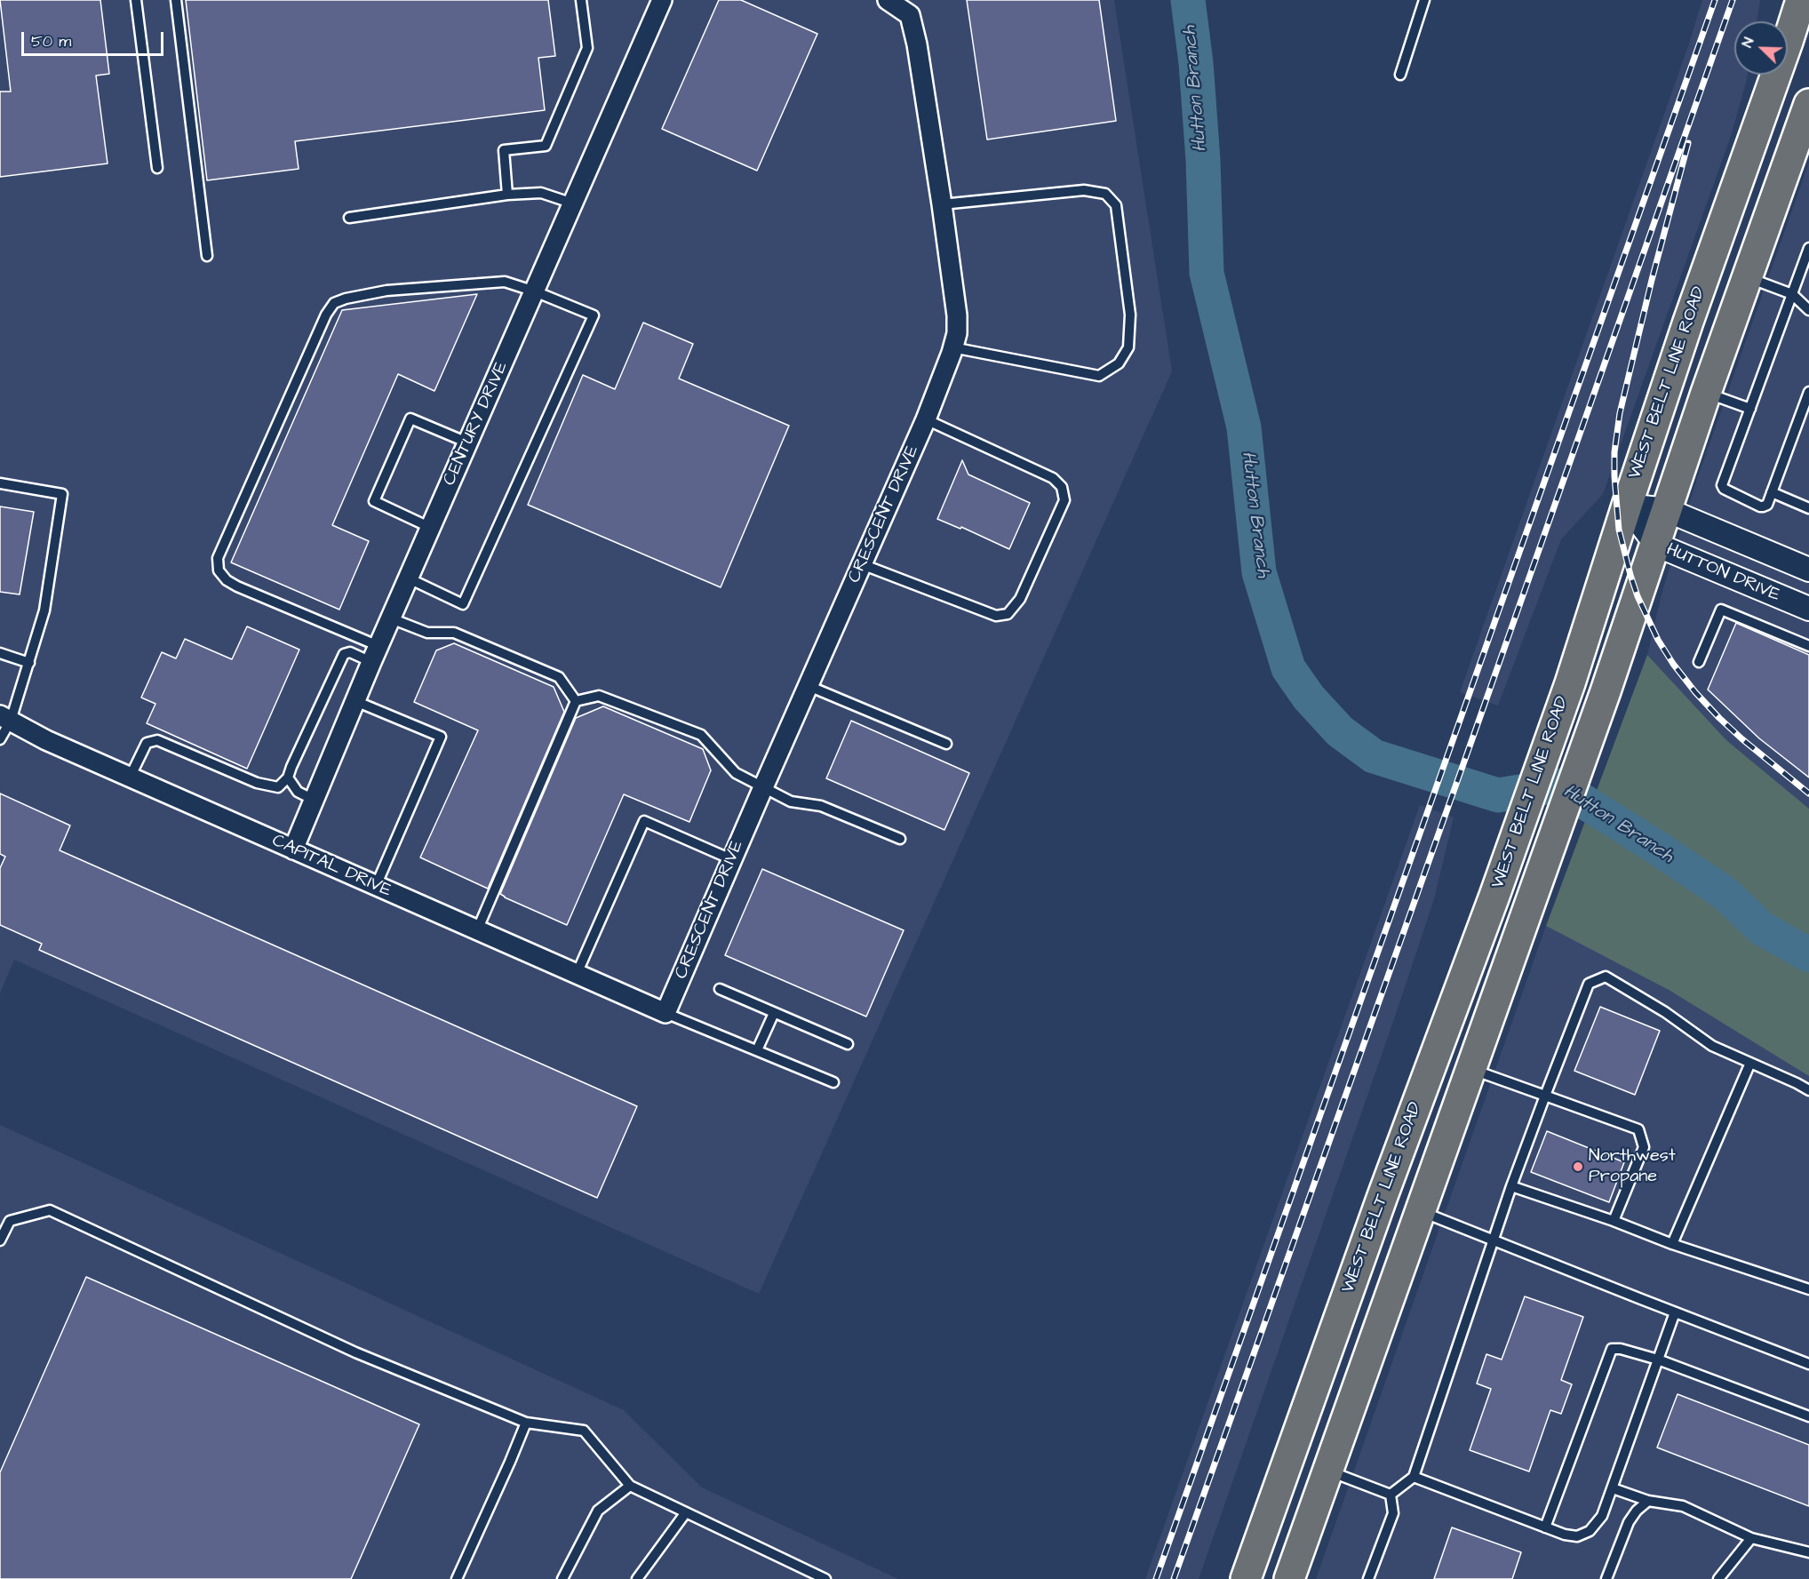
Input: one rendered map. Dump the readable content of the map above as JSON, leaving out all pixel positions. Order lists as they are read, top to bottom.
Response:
{
  "streets": {
    "main road": ["WEST BELT LINE ROAD"],
    "street": [
      "CENTURY DRIVE",
      "CRESCENT DRIVE",
      "HUTTON DRIVE",
      "CAPITAL DRIVE"
    ]
  },
  "crossings": [
    ["WEST BELT LINE ROAD", "HUTTON DRIVE"],
    ["CENTURY DRIVE", "CAPITAL DRIVE"],
    ["CRESCENT DRIVE", "CAPITAL DRIVE"]
  ],
  "water": ["Hutton Branch"],
  "places": ["Northwest Propane"],
  "scale_bar": "50 m",
  "north": "top left"
}
